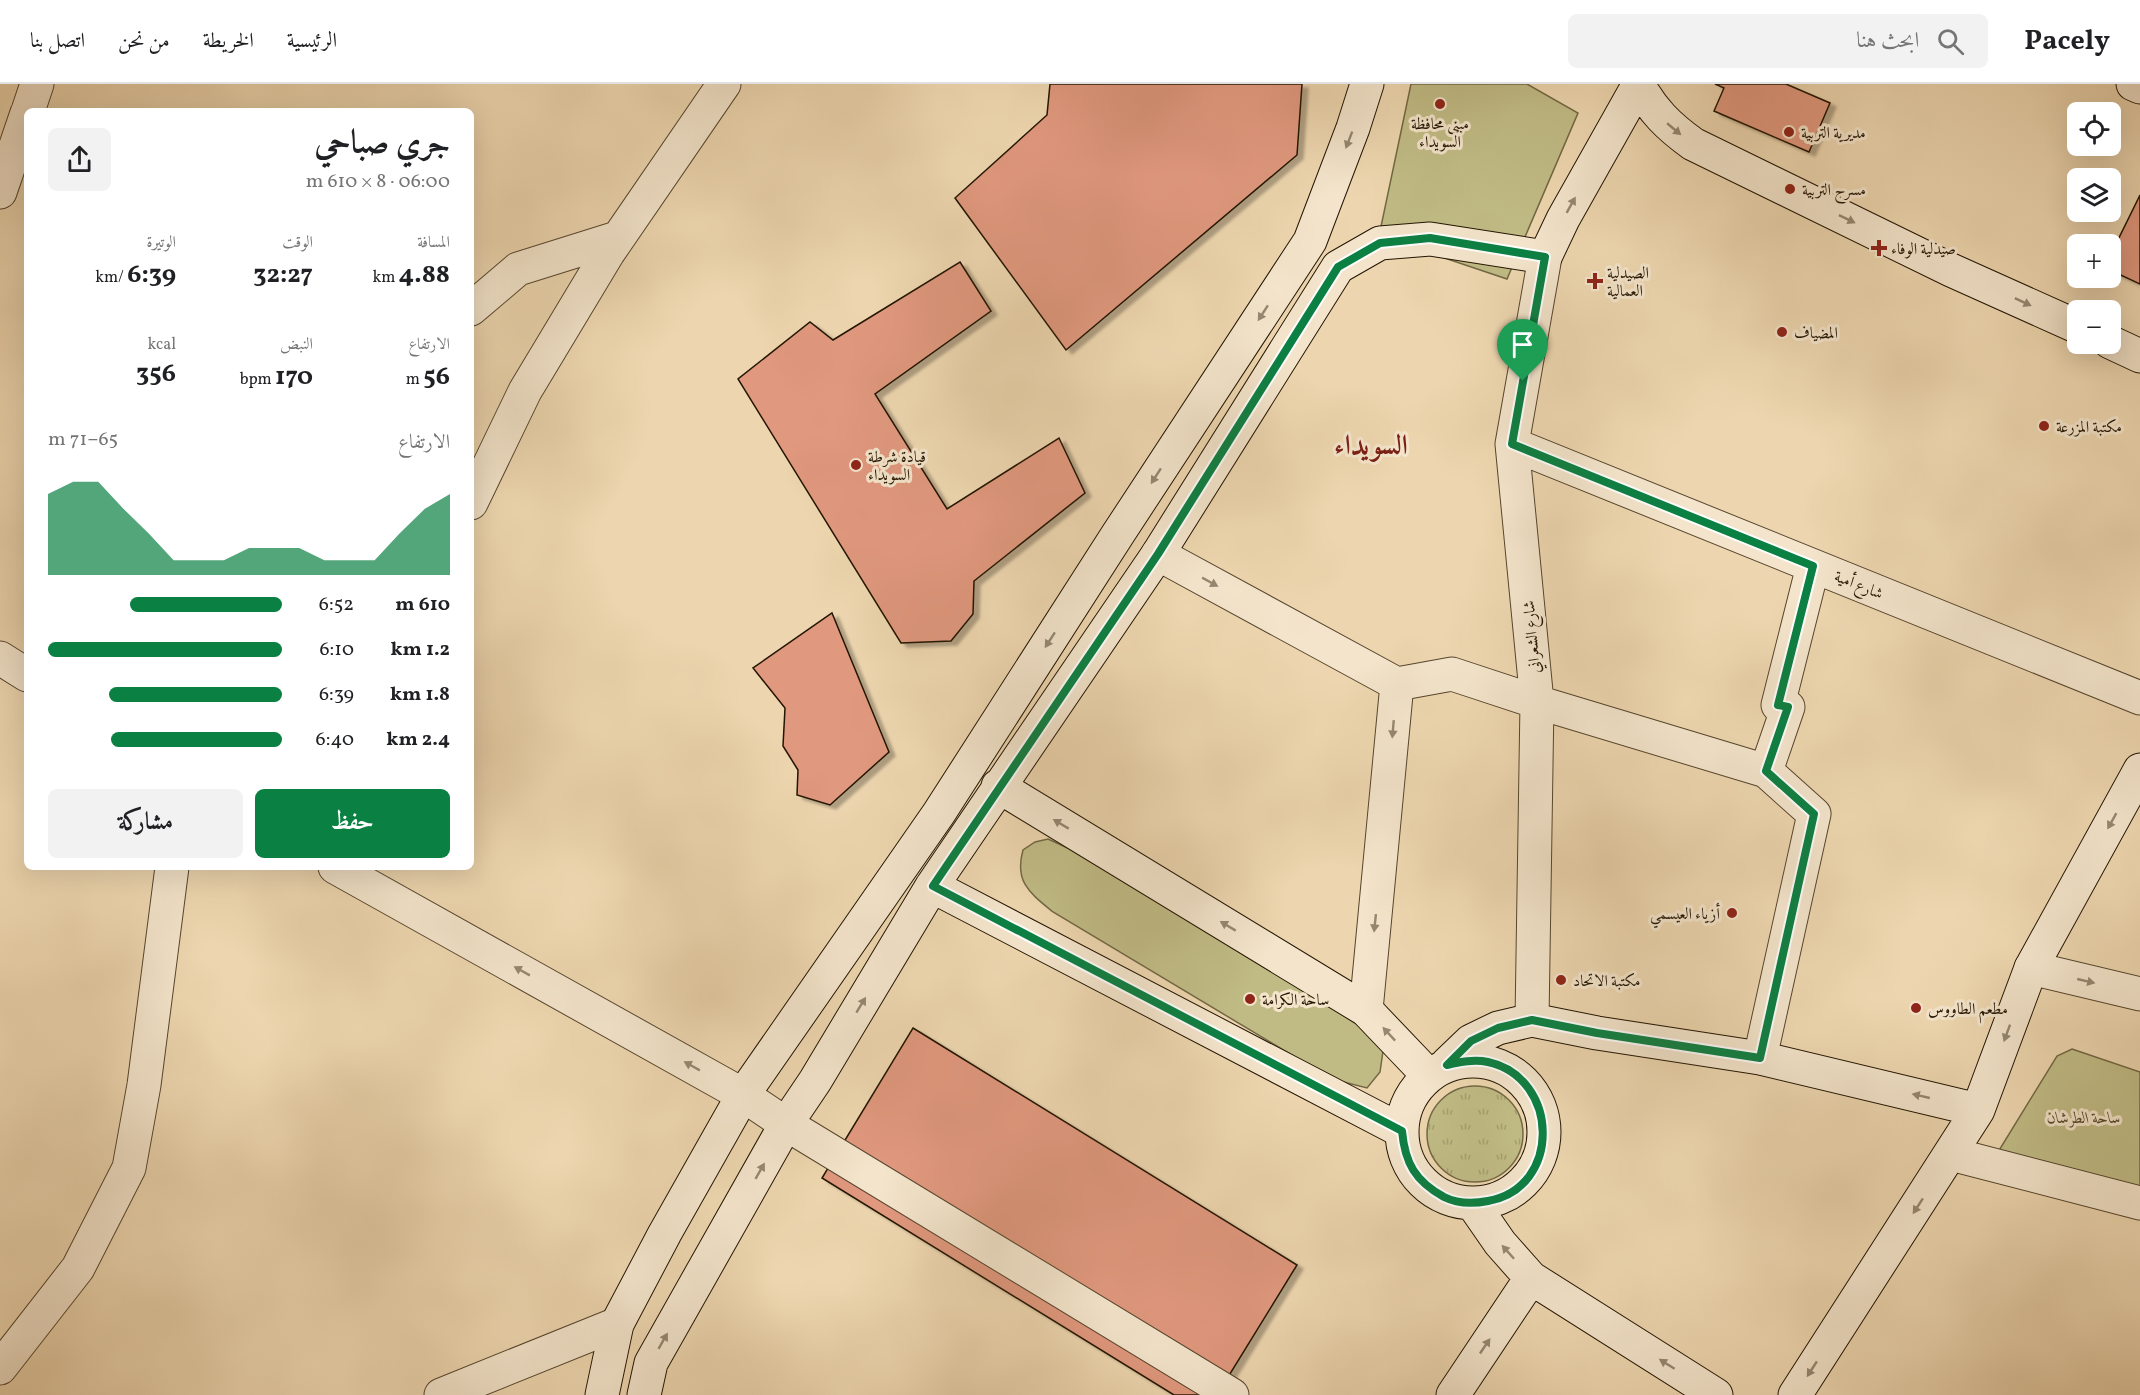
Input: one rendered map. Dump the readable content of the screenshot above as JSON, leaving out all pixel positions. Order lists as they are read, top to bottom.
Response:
{
  "streets": {
    "street": ["شارع أمية", "شارع الشعراني"]
  },
  "crossings": [
    ["شارع أمية", "شارع الشعراني"]
  ],
  "districts": ["السويداء"],
  "parks": ["ساحة الطرشان"],
  "places": {
    "other": [
      "مبنى محافظة السويداء",
      "مديرية التربية",
      "مسرح التربية",
      "المضياف",
      "مكتبة المزرعة",
      "قيادة شرطة السويداء",
      "أزياء العيسمي",
      "مكتبة الاتحاد",
      "ساحة الكرامة",
      "مطعم الطاووس"
    ],
    "health": ["صيدلية الوفاء", "الصيدلية العمالية"]
  },
  "page": {
    "header": "Pacely",
    "search": "ابحث هنا",
    "nav": [
      "الرئيسية",
      "الخريطة",
      "من نحن",
      "اتصل بنا"
    ],
    "map_buttons": ["+", "−"],
    "heading": ["جري صباحي", "06:00 · 8 × 610 m"],
    "stats": [
      ["المسافة", "4.88 km"],
      ["الوقت", "32:27"],
      ["الوتيرة", "6:39 /km"],
      ["الارتفاع", "56 m"],
      ["النبض", "170 bpm"],
      ["kcal", "356"]
    ],
    "chart": ["الارتفاع", "65–71 m"],
    "list": [
      {
        "name": "610 m",
        "note": "6:52"
      },
      {
        "name": "1.2 km",
        "note": "6:10"
      },
      {
        "name": "1.8 km",
        "note": "6:39"
      },
      {
        "name": "2.4 km",
        "note": "6:40"
      }
    ],
    "buttons": ["حفظ", "مشاركة"]
  }
}
